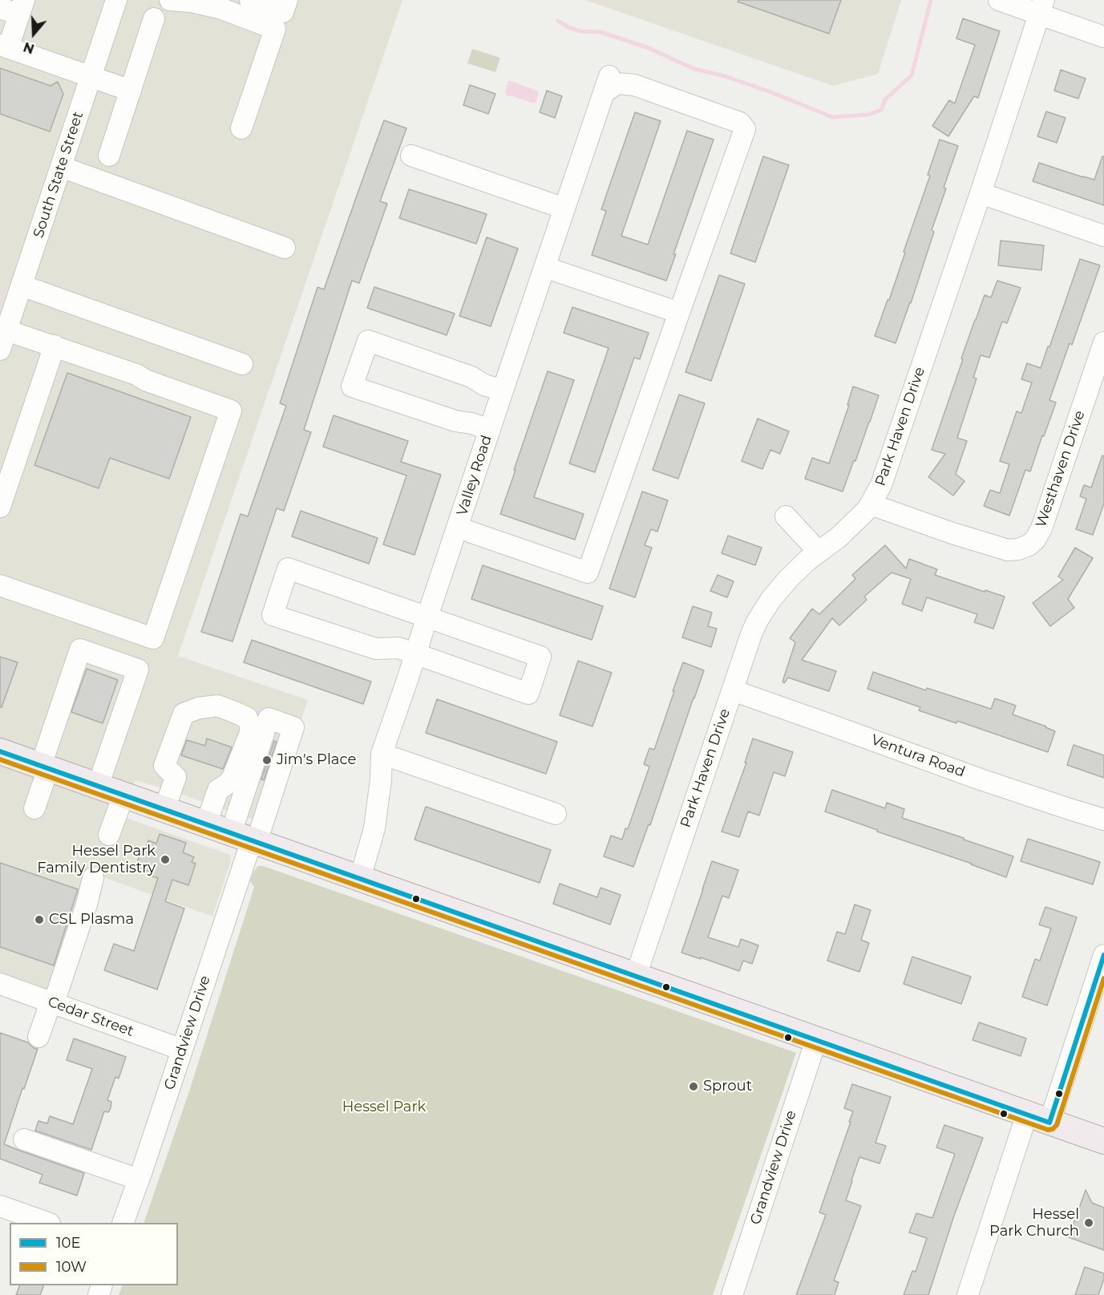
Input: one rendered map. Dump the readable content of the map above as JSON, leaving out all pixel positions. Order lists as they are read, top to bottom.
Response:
{
  "streets": {
    "street": [
      "South State Street",
      "Park Haven Drive",
      "Westhaven Drive",
      "Valley Road",
      "Ventura Road",
      "Cedar Street",
      "Grandview Drive"
    ]
  },
  "crossings": [
    ["Park Haven Drive", "Westhaven Drive"],
    ["Park Haven Drive", "Ventura Road"],
    ["Cedar Street", "Grandview Drive"]
  ],
  "parks": ["Hessel Park"],
  "places": [
    "Jim's Place",
    "Hessel Park Family Dentistry",
    "CSL Plasma",
    "Sprout",
    "Hessel Park Church"
  ],
  "lines": ["transit line 10E", "transit line 10W"],
  "legend": ["10E", "10W"],
  "north": "bottom"
}
